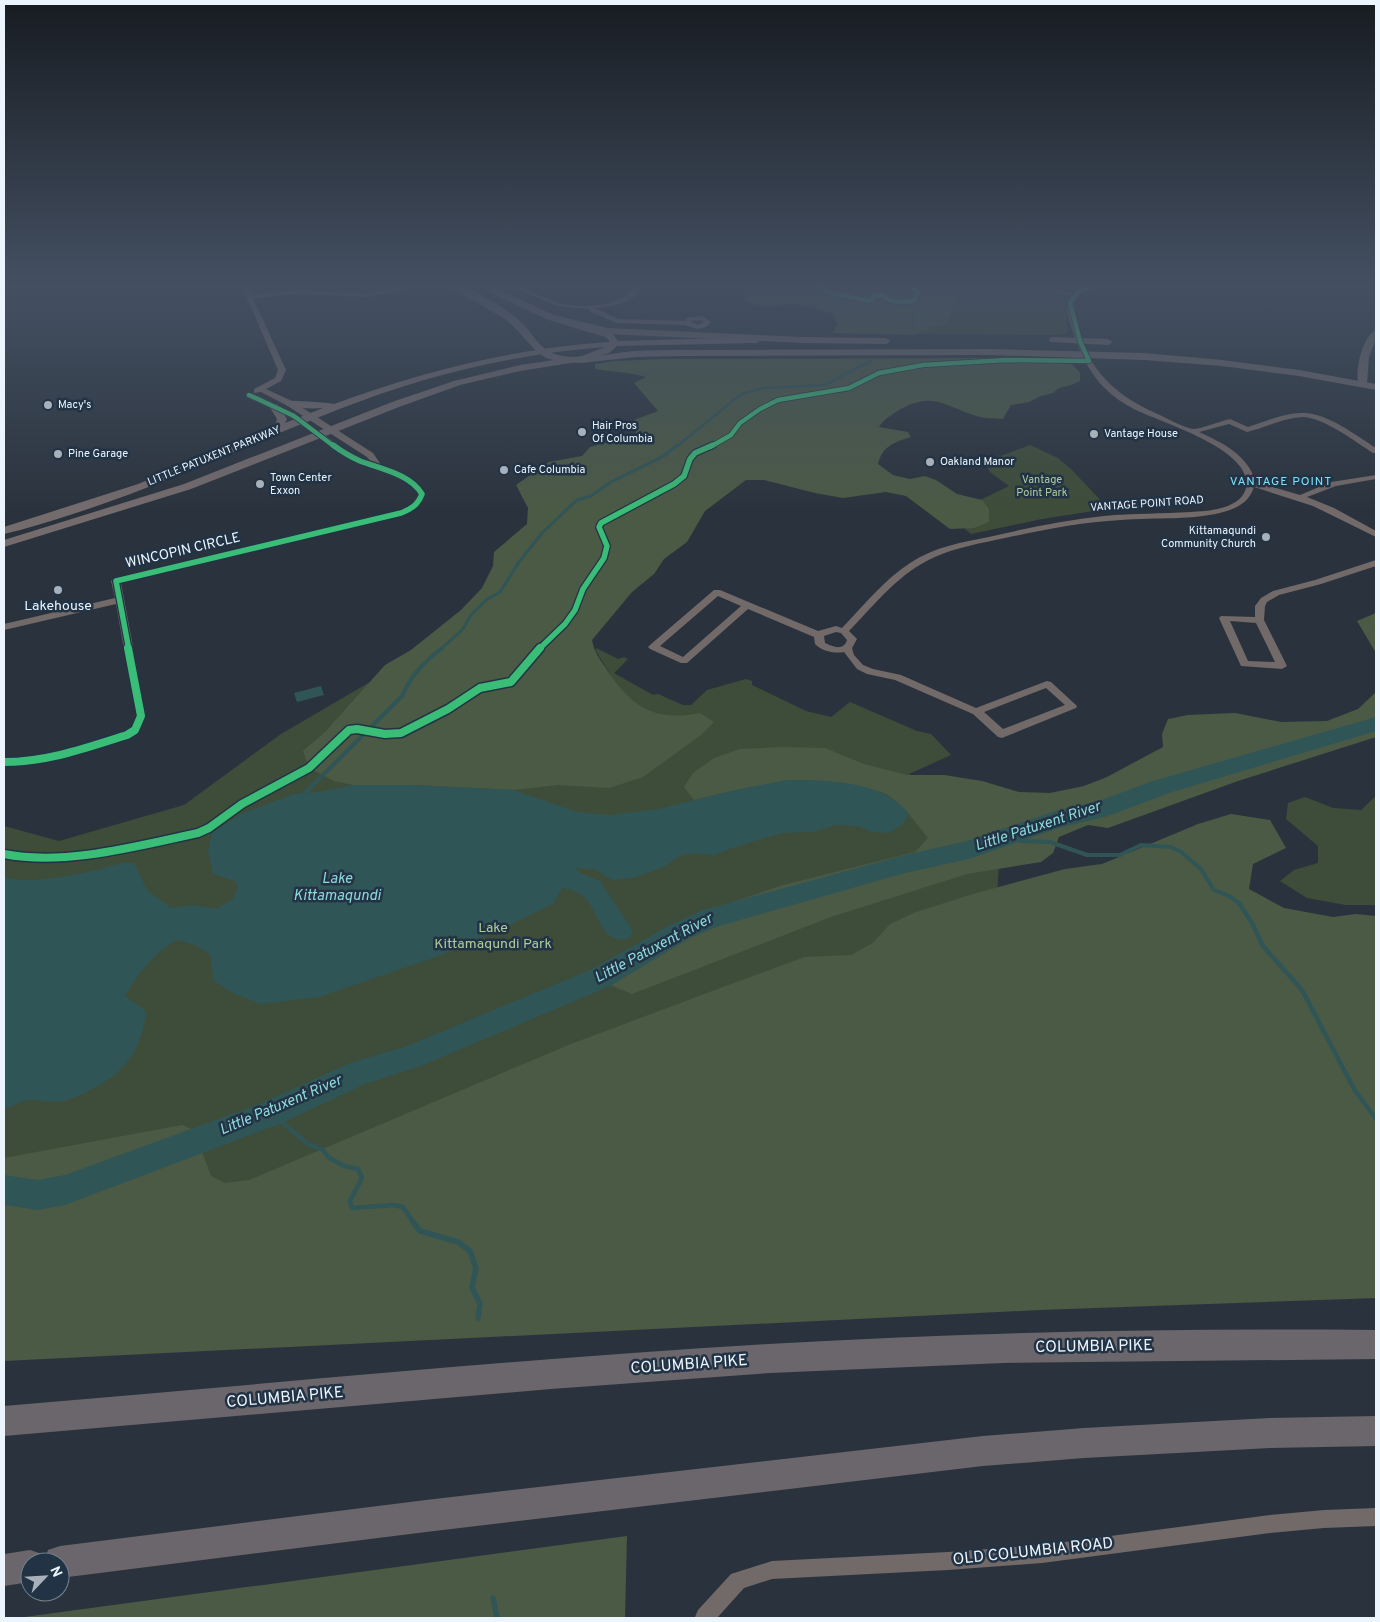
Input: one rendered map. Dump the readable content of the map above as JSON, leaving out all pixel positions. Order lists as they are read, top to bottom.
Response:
{
  "streets": {
    "highway": ["COLUMBIA PIKE"],
    "main road": ["LITTLE PATUXENT PARKWAY"],
    "street": ["VANTAGE POINT ROAD", "WINCOPIN CIRCLE", "OLD COLUMBIA ROAD"]
  },
  "districts": ["VANTAGE POINT"],
  "water": ["Little Patuxent River", "Lake Kittamaqundi"],
  "parks": ["Vantage Point Park", "Lake Kittamaqundi Park"],
  "places": [
    "Macy's",
    "Hair Pros Of Columbia",
    "Vantage House",
    "Pine Garage",
    "Oakland Manor",
    "Cafe Columbia",
    "Town Center Exxon",
    "Kittamaqundi Community Church",
    "Lakehouse"
  ],
  "north": "top right"
}
